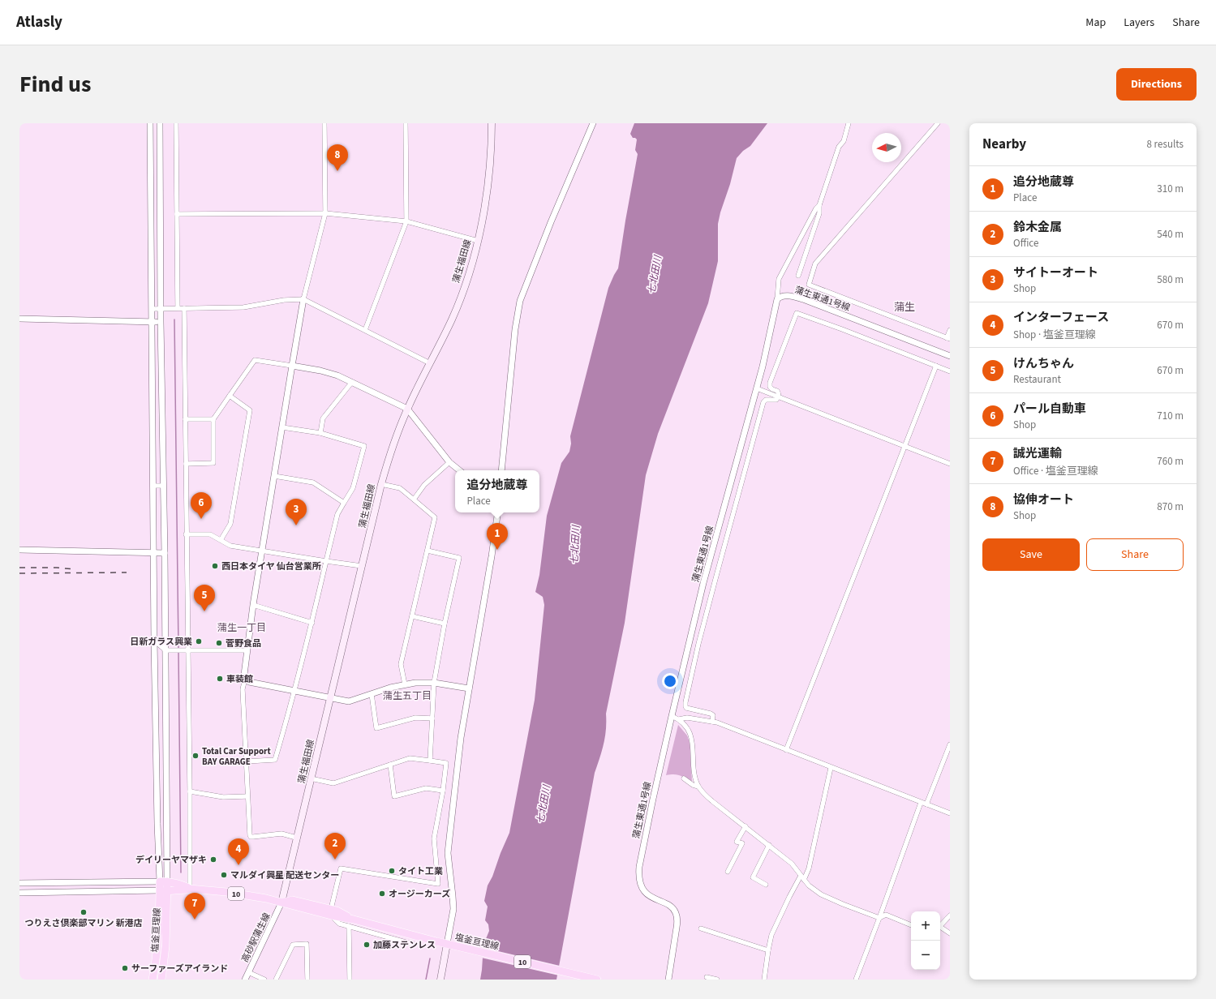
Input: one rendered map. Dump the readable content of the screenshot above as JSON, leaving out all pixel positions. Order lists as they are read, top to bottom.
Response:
{
  "streets": {
    "main road": ["蒲生福田線", "10", "塩釜亘理線"],
    "street": ["蒲生東通1号線", "高砂駅蒲生線"]
  },
  "crossings": [
    ["蒲生福田線", "塩釜亘理線"],
    ["蒲生福田線", "高砂駅蒲生線"],
    ["10", "塩釜亘理線"],
    ["塩釜亘理線", "高砂駅蒲生線"]
  ],
  "districts": ["蒲生", "蒲生一丁目", "蒲生五丁目"],
  "water": ["七北田川"],
  "places": [
    "西日本タイヤ 仙台営業所",
    "日新ガラス興業",
    "菅野食品",
    "車装館",
    "Total Car Support BAY GARAGE",
    "デイリーヤマザキ",
    "タイト工業",
    "マルダイ興星 配送センター",
    "オージーカーズ",
    "つりえさ倶楽部マリン 新港店",
    "加藤ステンレス",
    "サーファーズアイランド"
  ],
  "north": "left",
  "page": {
    "header": "Atlasly",
    "nav": ["Map", "Layers", "Share"],
    "title": "Find us",
    "buttons": [
      "Directions",
      ["Save", "Share"]
    ],
    "heading": ["Nearby", "8 results"],
    "pins": [
      "8",
      "6",
      "3",
      "1",
      "5",
      "2",
      "4",
      "7"
    ],
    "list": [
      {
        "mark": "1",
        "name": "追分地蔵尊",
        "note": "Place",
        "value": "310 m"
      },
      {
        "mark": "2",
        "name": "鈴木金属",
        "note": "Office",
        "value": "540 m"
      },
      {
        "mark": "3",
        "name": "サイトーオート",
        "note": "Shop",
        "value": "580 m"
      },
      {
        "mark": "4",
        "name": "インターフェース",
        "note": "Shop · 塩釜亘理線",
        "value": "670 m"
      },
      {
        "mark": "5",
        "name": "けんちゃん",
        "note": "Restaurant",
        "value": "670 m"
      },
      {
        "mark": "6",
        "name": "パール自動車",
        "note": "Shop",
        "value": "710 m"
      },
      {
        "mark": "7",
        "name": "誠光運輸",
        "note": "Office · 塩釜亘理線",
        "value": "760 m"
      },
      {
        "mark": "8",
        "name": "協伸オート",
        "note": "Shop",
        "value": "870 m"
      }
    ],
    "popup": ["追分地蔵尊", "Place"],
    "map_buttons": ["+", "−"]
  }
}
